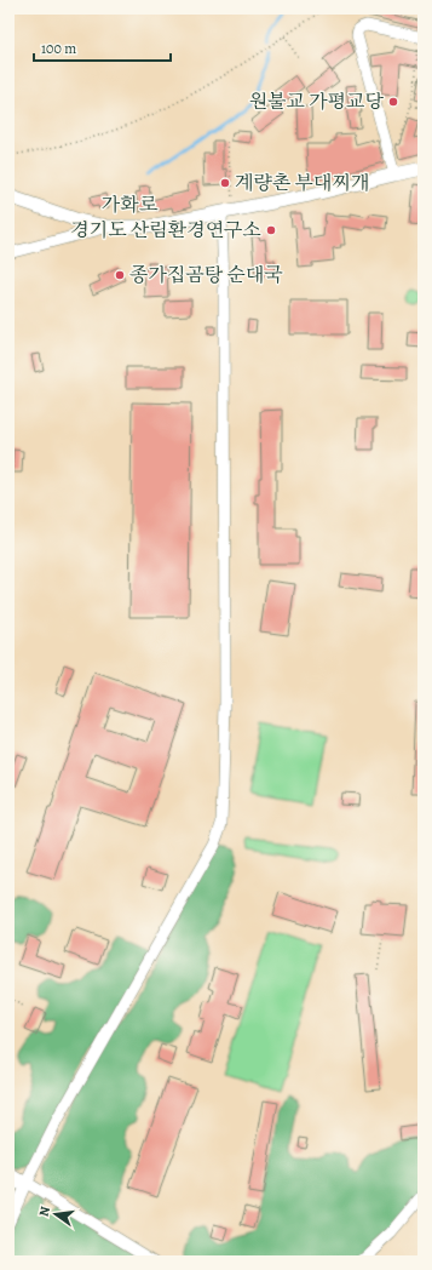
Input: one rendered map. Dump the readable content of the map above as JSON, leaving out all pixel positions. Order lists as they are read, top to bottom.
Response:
{
  "streets": {
    "main road": ["가화로"]
  },
  "places": [
    "원불교 가평교당",
    "계량촌 부대찌개",
    "경기도 산림환경연구소",
    "종가집곰탕 순대국"
  ],
  "scale_bar": "100 m",
  "north": "left"
}
